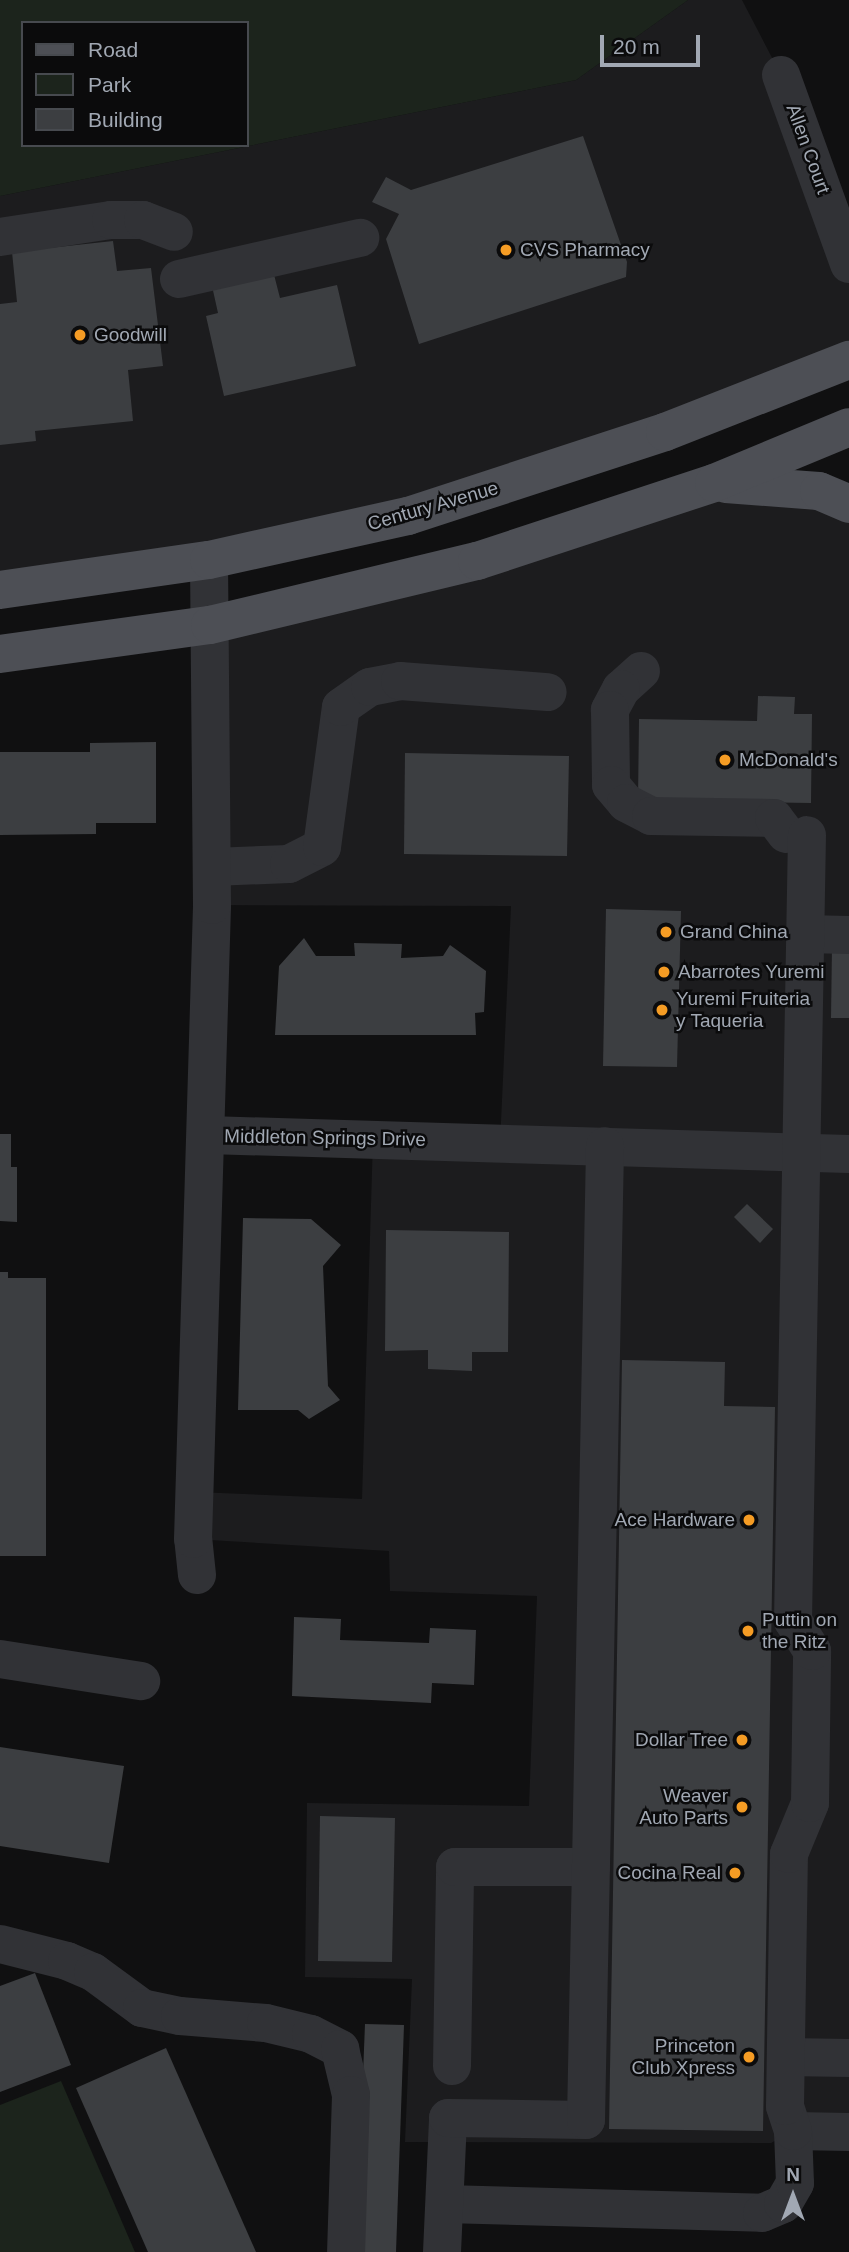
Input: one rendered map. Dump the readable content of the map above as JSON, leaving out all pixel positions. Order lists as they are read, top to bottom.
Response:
{
  "streets": {
    "main road": ["Century Avenue"],
    "street": ["Allen Court", "Middleton Springs Drive"]
  },
  "crossings": [
    ["Century Avenue", "Middleton Springs Drive"]
  ],
  "places": [
    "CVS Pharmacy",
    "Goodwill",
    "McDonald's",
    "Grand China",
    "Abarrotes Yuremi",
    "Yuremi Fruiteria y Taqueria",
    "Ace Hardware",
    "Puttin on the Ritz",
    "Dollar Tree",
    "Weaver Auto Parts",
    "Cocina Real",
    "Princeton Club Xpress"
  ],
  "legend": ["Road", "Park", "Building"],
  "scale_bar": "20 m",
  "north": "top"
}
